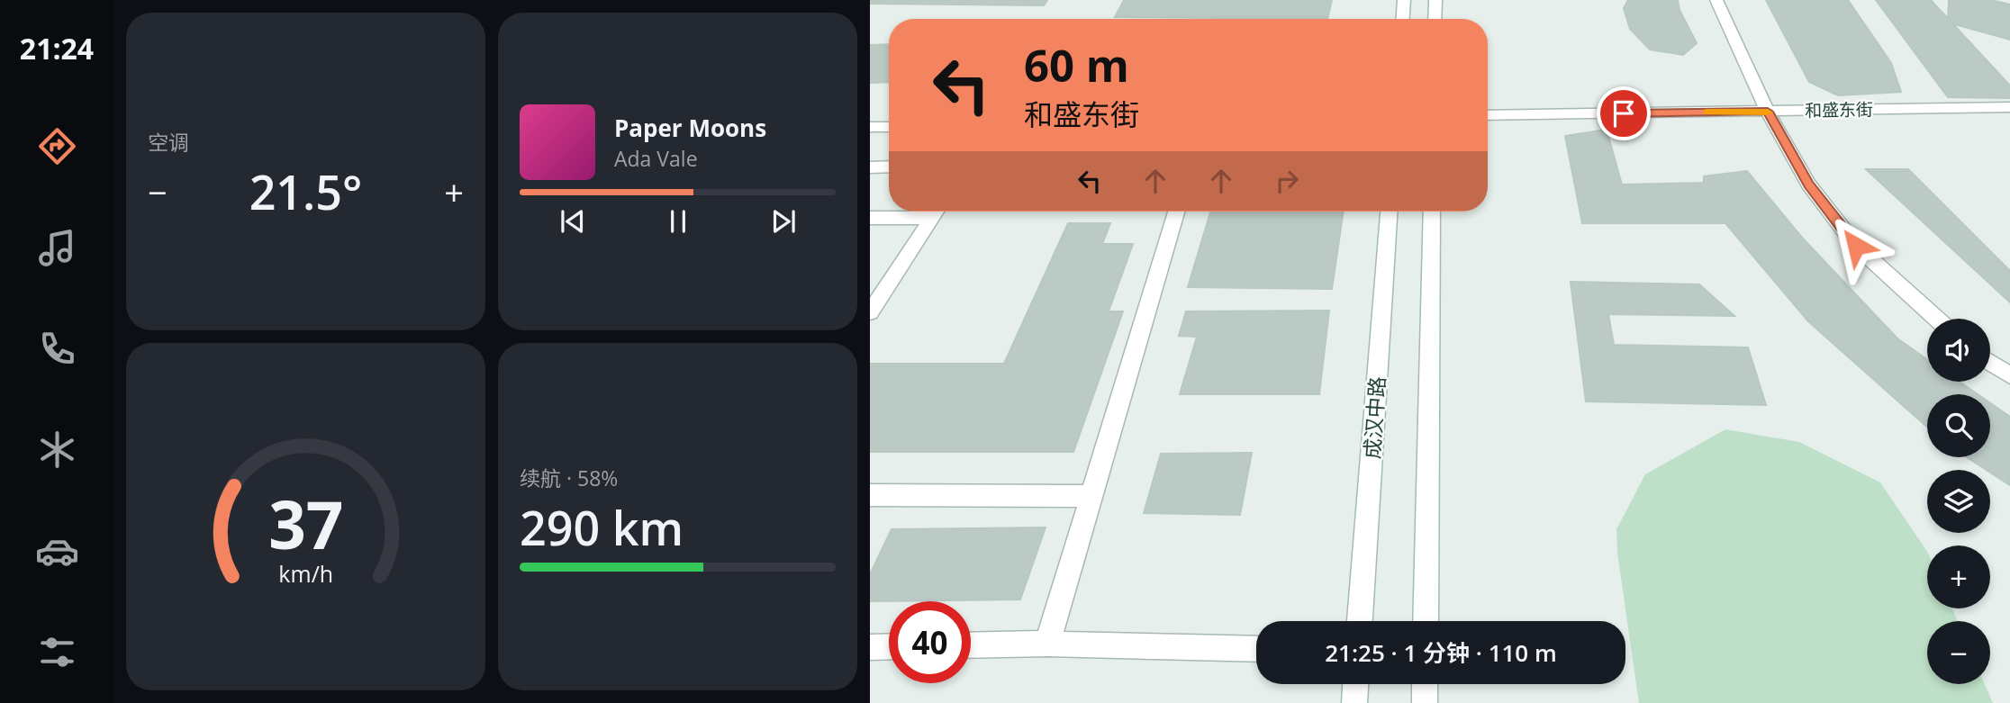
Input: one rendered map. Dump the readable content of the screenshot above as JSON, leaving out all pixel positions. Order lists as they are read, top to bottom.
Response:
{
  "streets": {
    "street": ["和盛东街", "成汉中路"]
  },
  "page": {
    "tabs": "21:24",
    "tile": [
      "空调",
      ["续航 · 58%", "290 km"]
    ],
    "turn": ["60 m", "和盛东街"],
    "song": ["Paper Moons", "Ada Vale"],
    "heat": ["−", "21.5°", "+"],
    "map_buttons": ["+", "−"],
    "limit": "40",
    "trip": "21:25 · 1 分钟 · 110 m",
    "gauge": ["37", "km/h"]
  }
}
